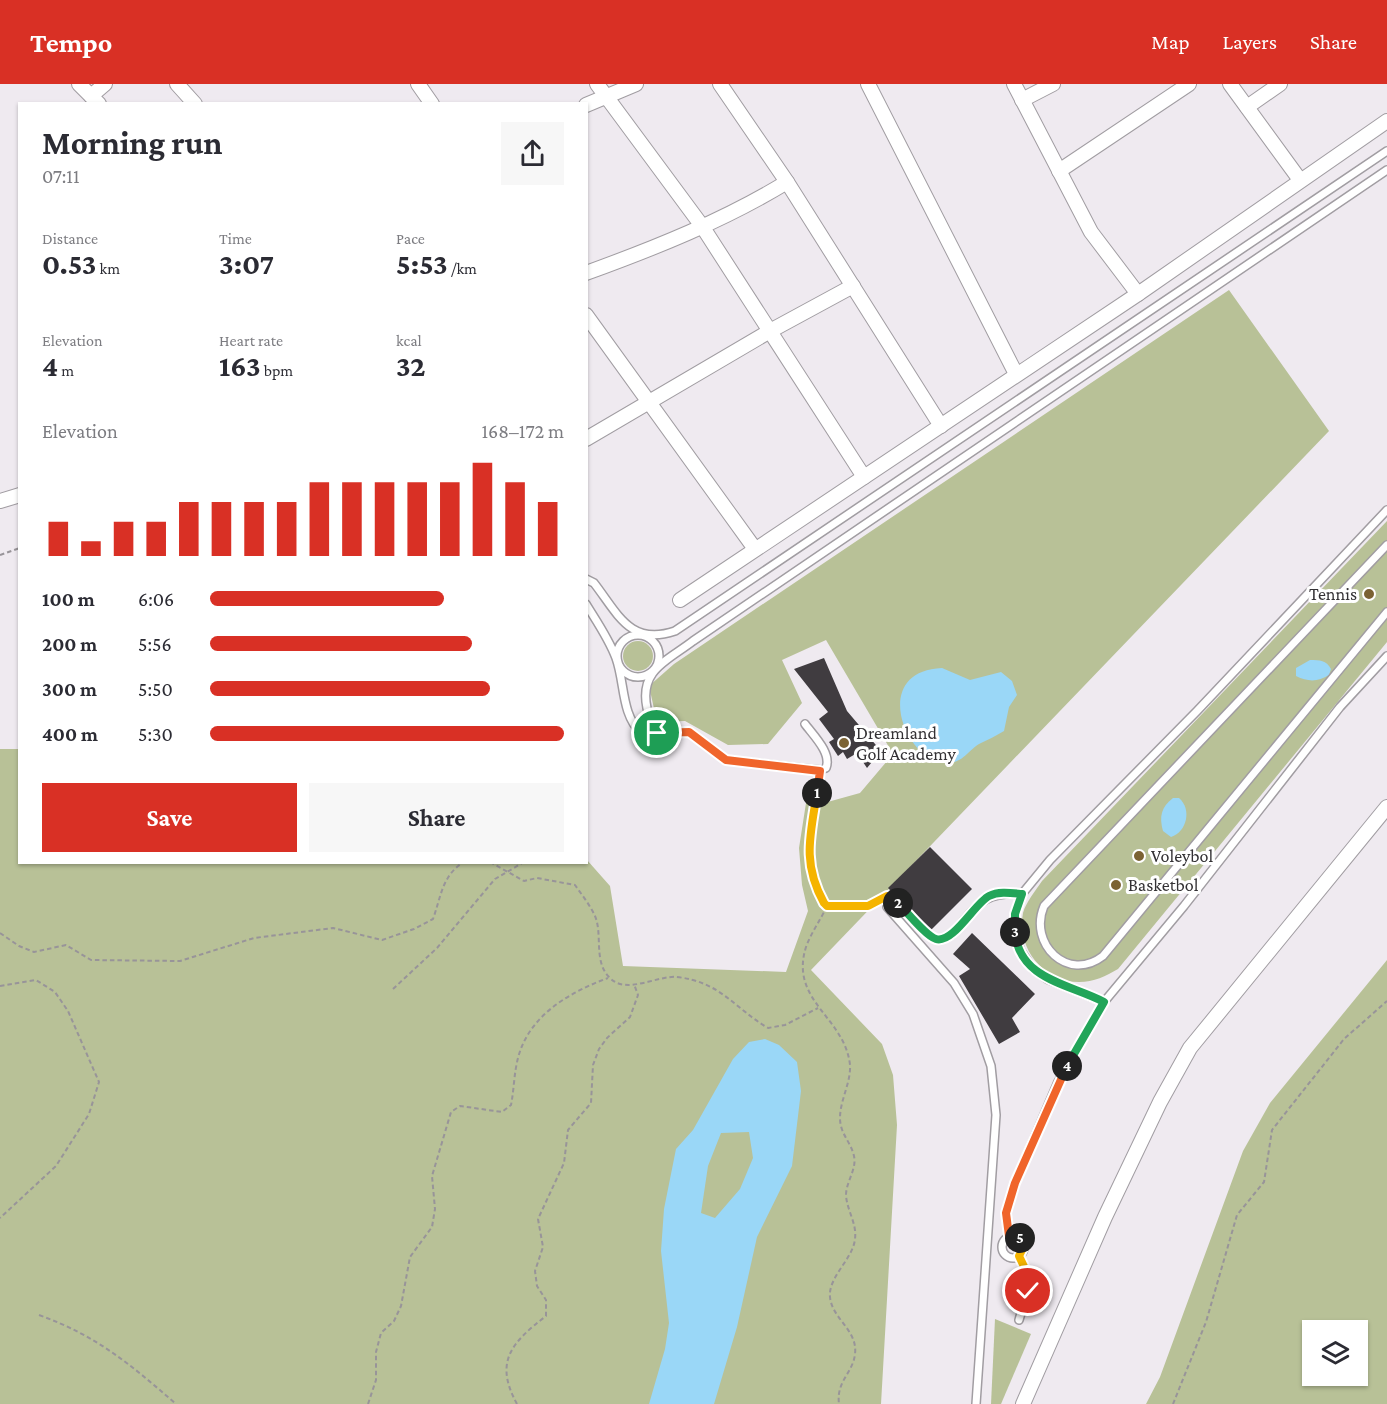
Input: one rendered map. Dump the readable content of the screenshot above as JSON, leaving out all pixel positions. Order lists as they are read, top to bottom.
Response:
{
  "places": [
    "Tennis",
    "Dreamland Golf Academy",
    "Voleybol",
    "Basketbol"
  ],
  "page": {
    "header": "Tempo",
    "nav": ["Map", "Layers", "Share"],
    "heading": ["Morning run", "07:11"],
    "stats": [
      ["Distance", "0.53 km"],
      ["Time", "3:07"],
      ["Pace", "5:53 /km"],
      ["Elevation", "4 m"],
      ["Heart rate", "163 bpm"],
      ["kcal", "32"]
    ],
    "chart": ["Elevation", "168–172 m"],
    "list": [
      {
        "name": "100 m",
        "note": "6:06"
      },
      {
        "name": "200 m",
        "note": "5:56"
      },
      {
        "name": "300 m",
        "note": "5:50"
      },
      {
        "name": "400 m",
        "note": "5:30"
      }
    ],
    "buttons": ["Save", "Share"],
    "pins": [
      "1",
      "2",
      "3",
      "4",
      "5"
    ]
  }
}
